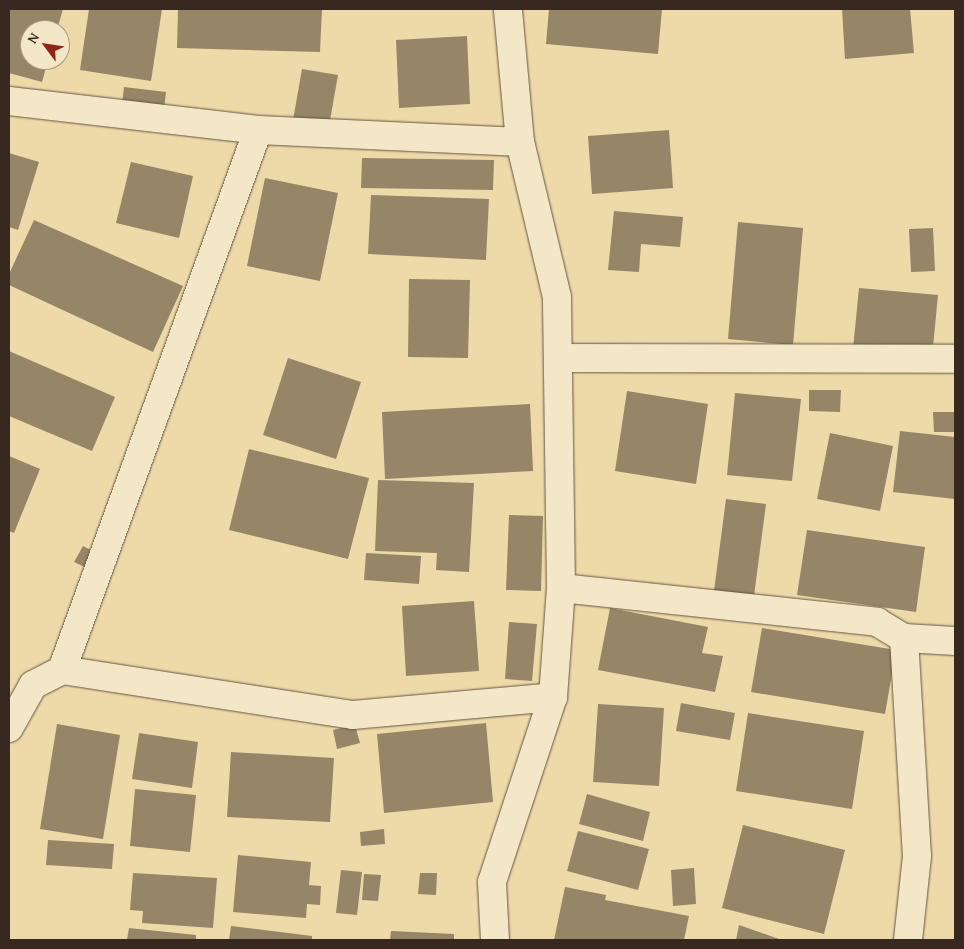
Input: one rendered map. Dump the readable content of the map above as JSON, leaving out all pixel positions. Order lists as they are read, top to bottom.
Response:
{
  "north": "top left"
}
